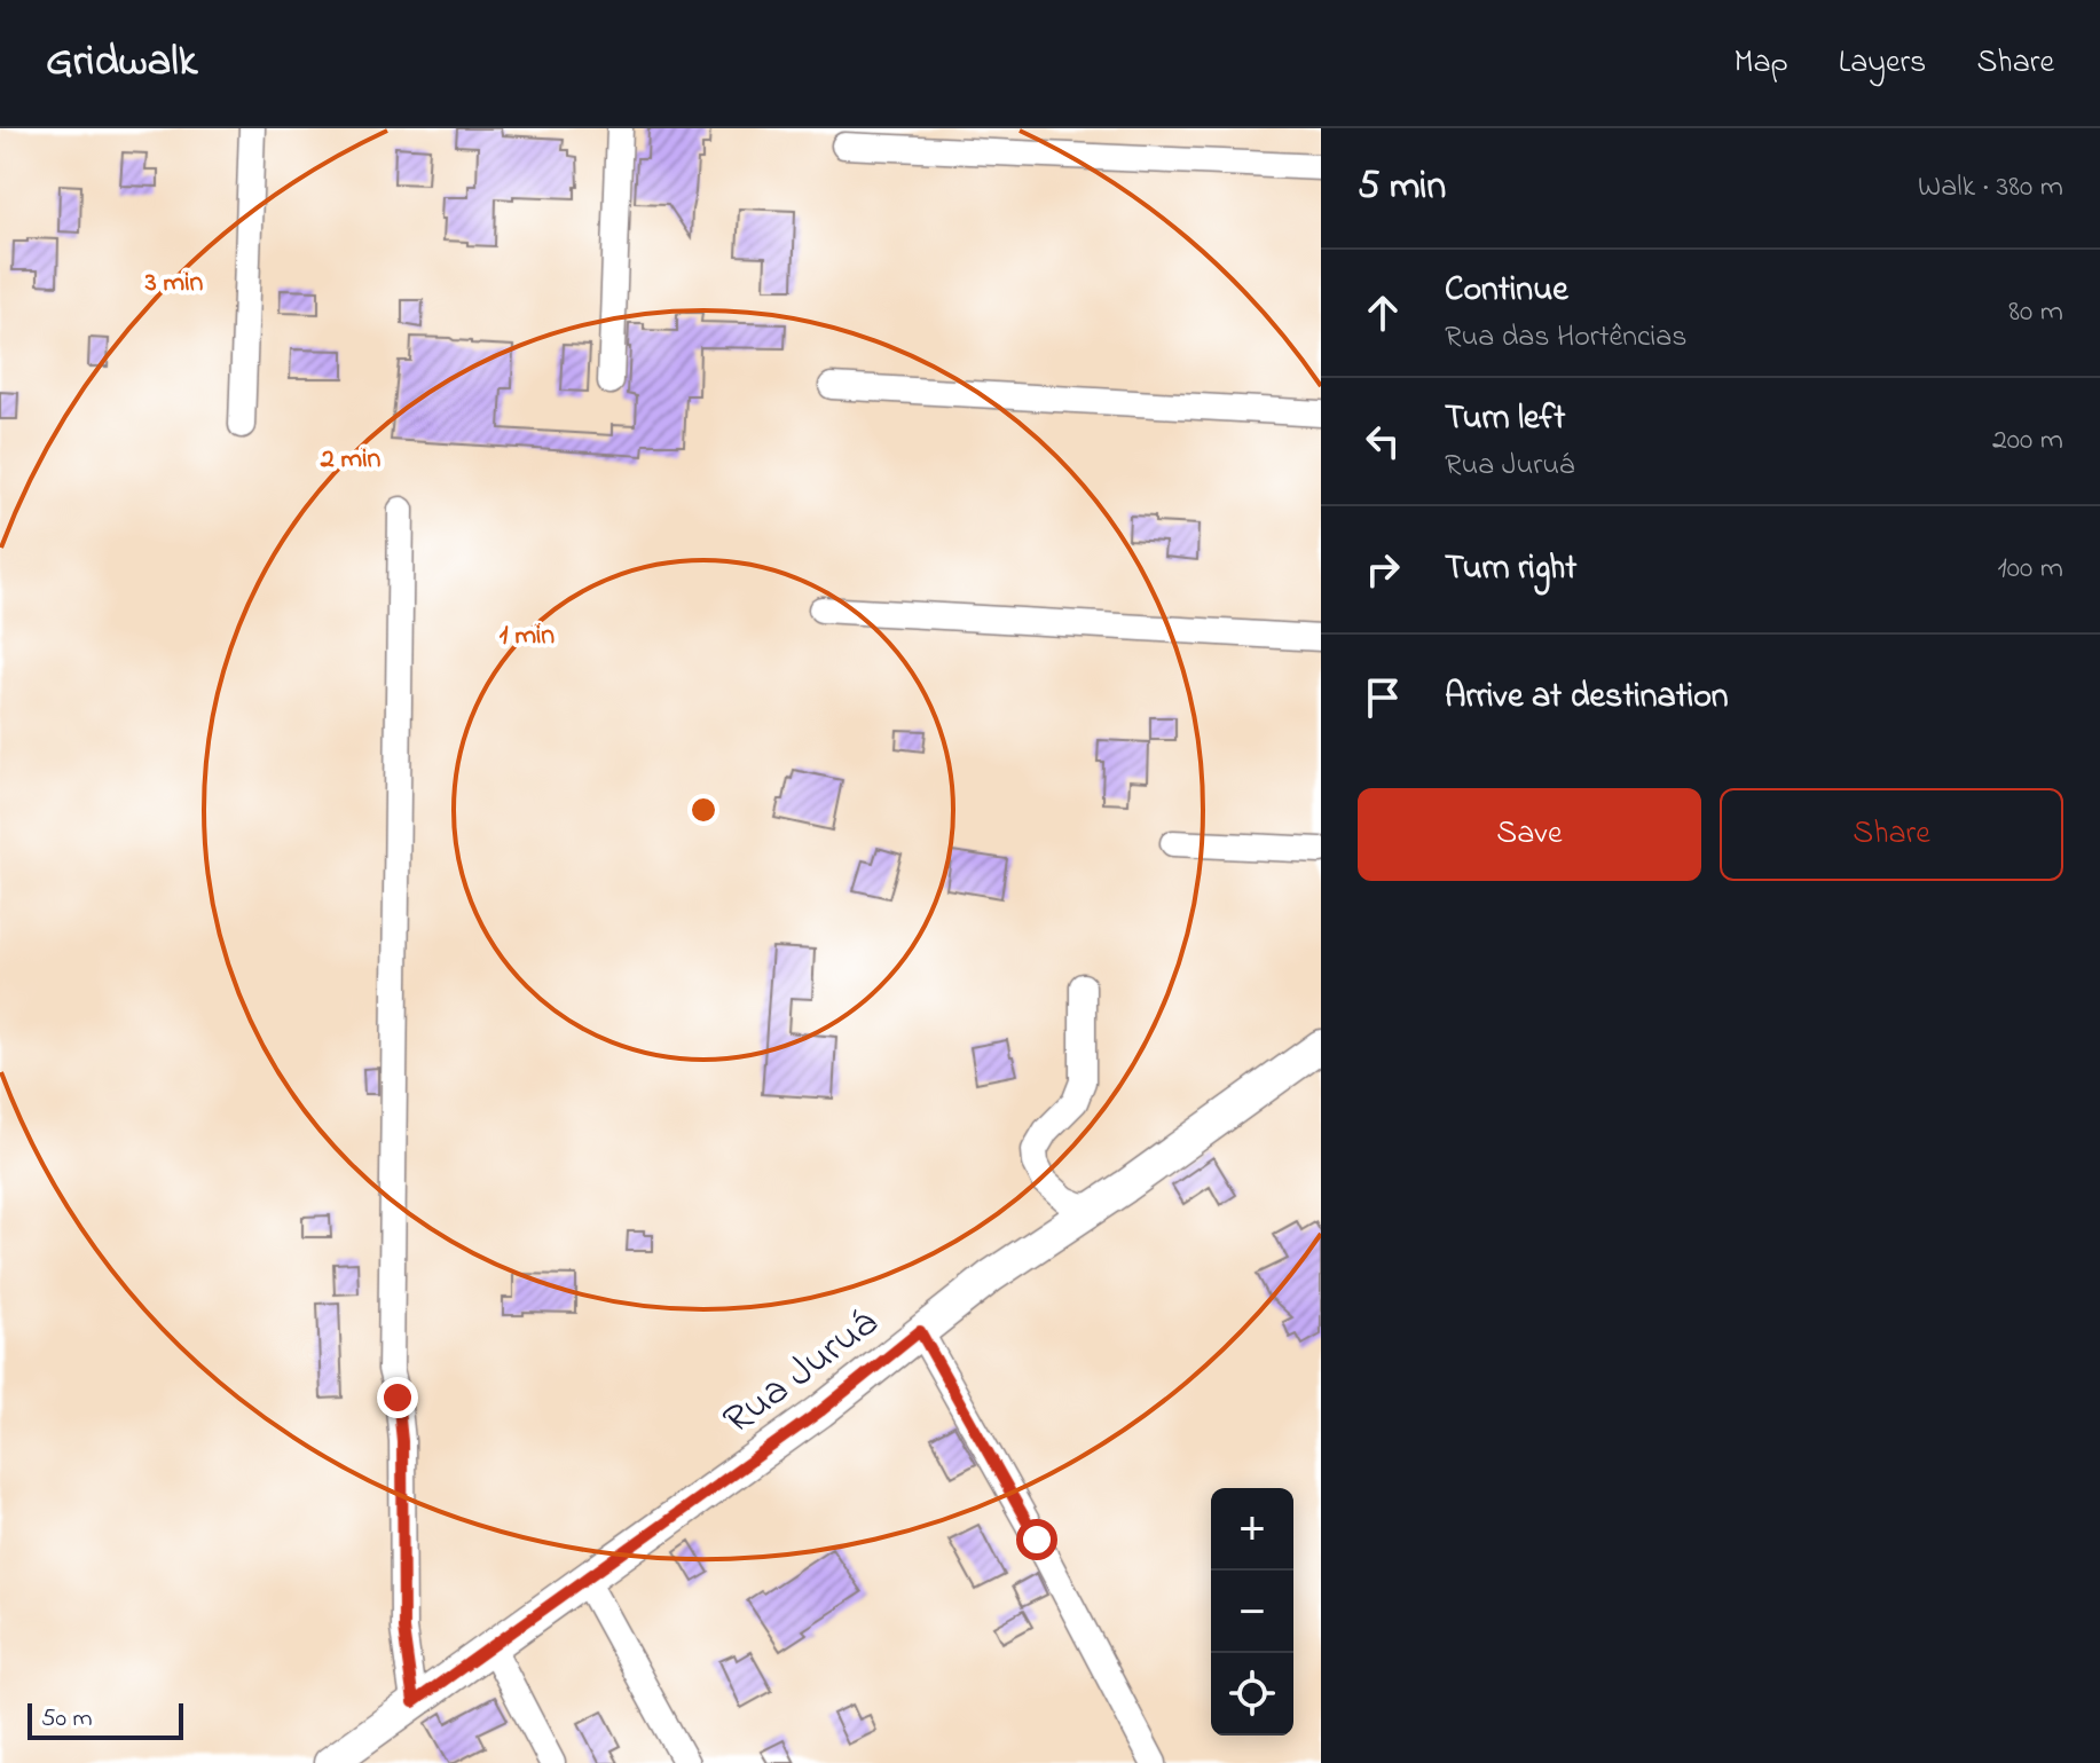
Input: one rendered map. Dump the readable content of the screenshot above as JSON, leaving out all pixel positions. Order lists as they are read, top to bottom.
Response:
{
  "streets": {
    "street": ["Rua Juruá"]
  },
  "scale_bar": "50 m",
  "page": {
    "header": "Gridwalk",
    "nav": ["Map", "Layers", "Share"],
    "heading": ["5 min", "Walk · 380 m"],
    "list": [
      ["Continue", "Rua das Hortências", "80 m"],
      ["Turn left", "Rua Juruá", "200 m"],
      ["Turn right", "100 m"],
      "Arrive at destination"
    ],
    "buttons": ["Save", "Share"],
    "map_buttons": ["+", "−"],
    "scale": "50 m"
  },
  "rings": ["3 min", "2 min", "1 min"]
}
